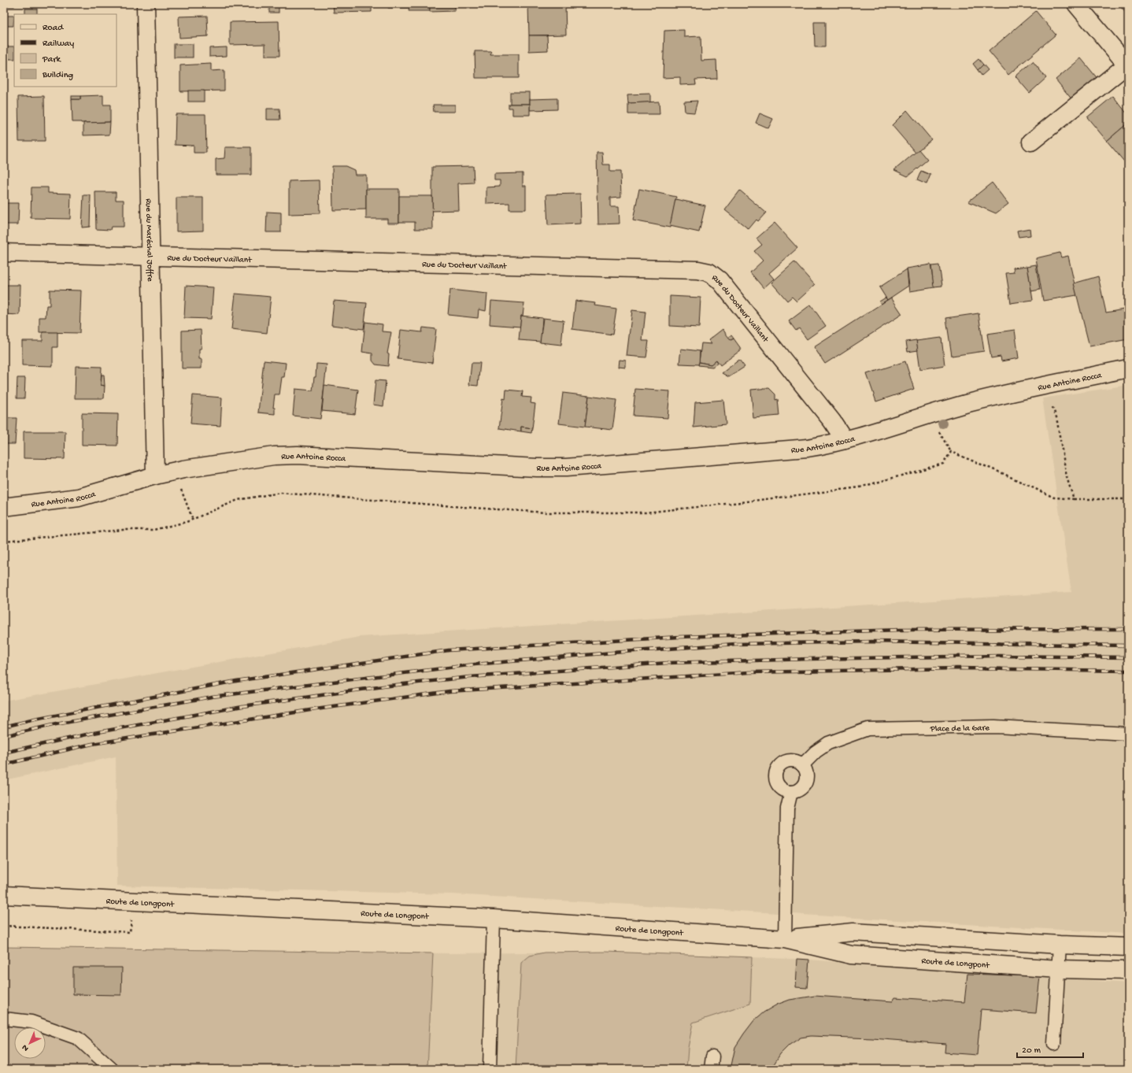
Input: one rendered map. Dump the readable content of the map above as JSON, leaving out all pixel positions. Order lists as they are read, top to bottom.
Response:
{
  "streets": {
    "street": [
      "Rue du Maréchal Joffre",
      "Rue du Docteur Vaillant",
      "Rue Antoine Rocca",
      "Route de Longpont"
    ],
    "lane": ["Place de la Gare"]
  },
  "crossings": [
    ["Rue du Maréchal Joffre", "Rue du Docteur Vaillant"],
    ["Rue du Maréchal Joffre", "Rue Antoine Rocca"],
    ["Rue du Docteur Vaillant", "Rue Antoine Rocca"]
  ],
  "legend": [
    "Road",
    "Railway",
    "Park",
    "Building"
  ],
  "scale_bar": "20 m",
  "north": "bottom left"
}
